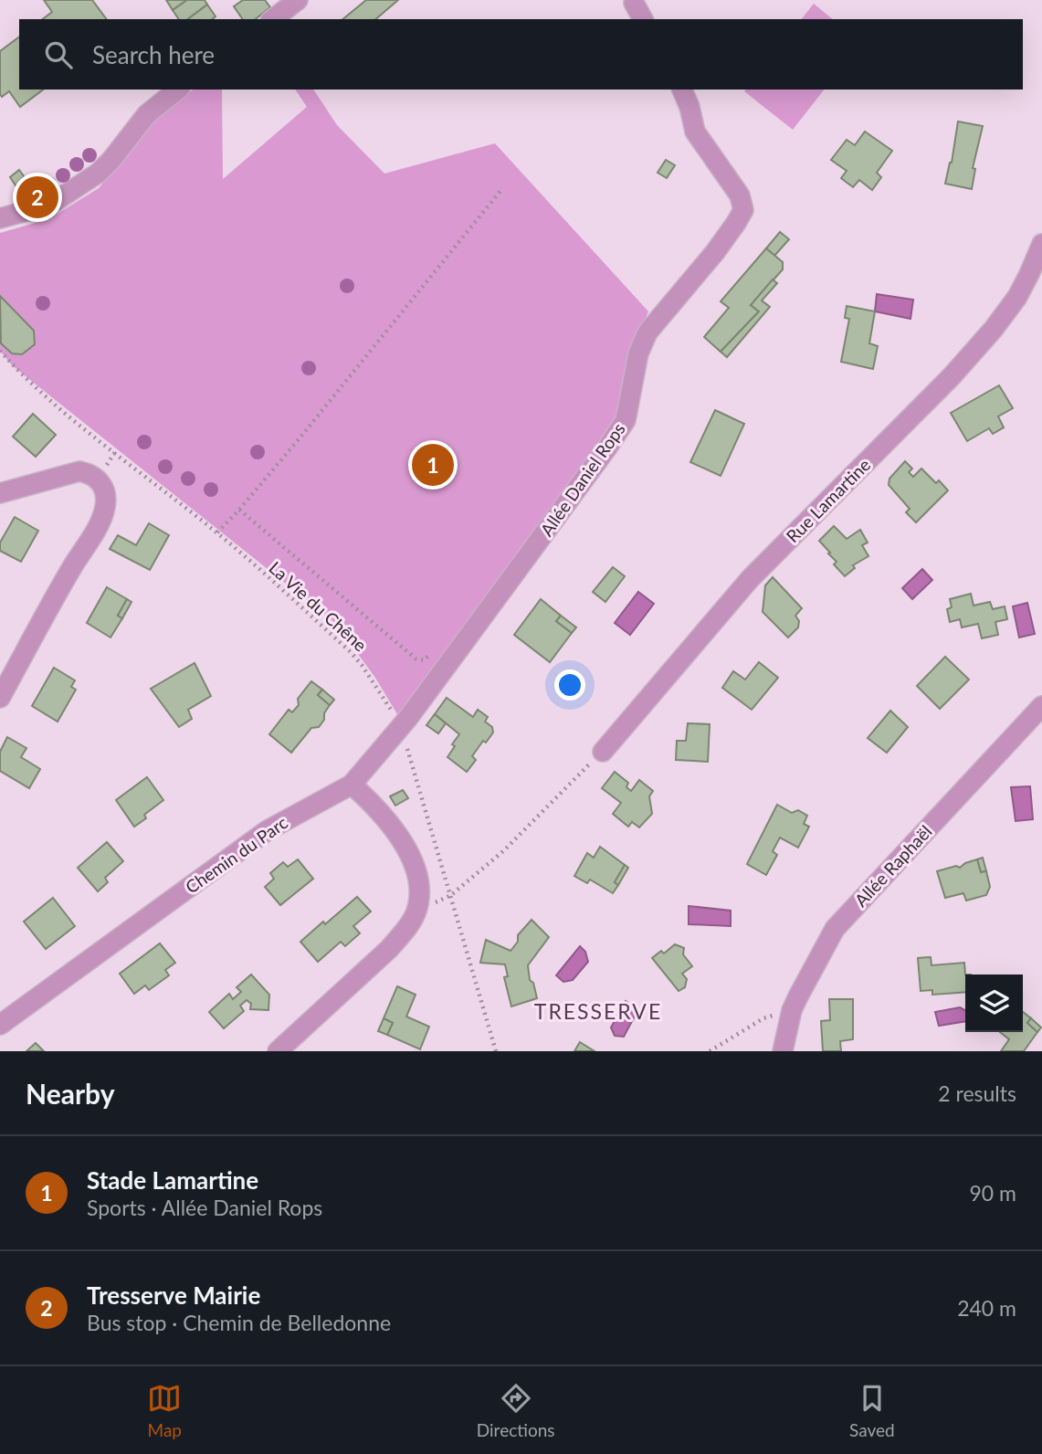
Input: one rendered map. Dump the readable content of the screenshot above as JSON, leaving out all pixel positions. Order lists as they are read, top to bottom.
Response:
{
  "streets": {
    "street": [
      "Allée Daniel Rops",
      "Rue Lamartine",
      "Chemin du Parc",
      "Allée Raphaël"
    ],
    "path": ["La Vie du Chêne"]
  },
  "crossings": [
    ["Allée Daniel Rops", "La Vie du Chêne"],
    ["Allée Daniel Rops", "Chemin du Parc"]
  ],
  "districts": ["TRESSERVE"],
  "page": {
    "search": "Search here",
    "pins": ["2", "1"],
    "heading": ["Nearby", "2 results"],
    "list": [
      {
        "mark": "1",
        "name": "Stade Lamartine",
        "note": "Sports · Allée Daniel Rops",
        "value": "90 m"
      },
      {
        "mark": "2",
        "name": "Tresserve Mairie",
        "note": "Bus stop · Chemin de Belledonne",
        "value": "240 m"
      }
    ],
    "nav": ["Map", "Directions", "Saved"]
  }
}
